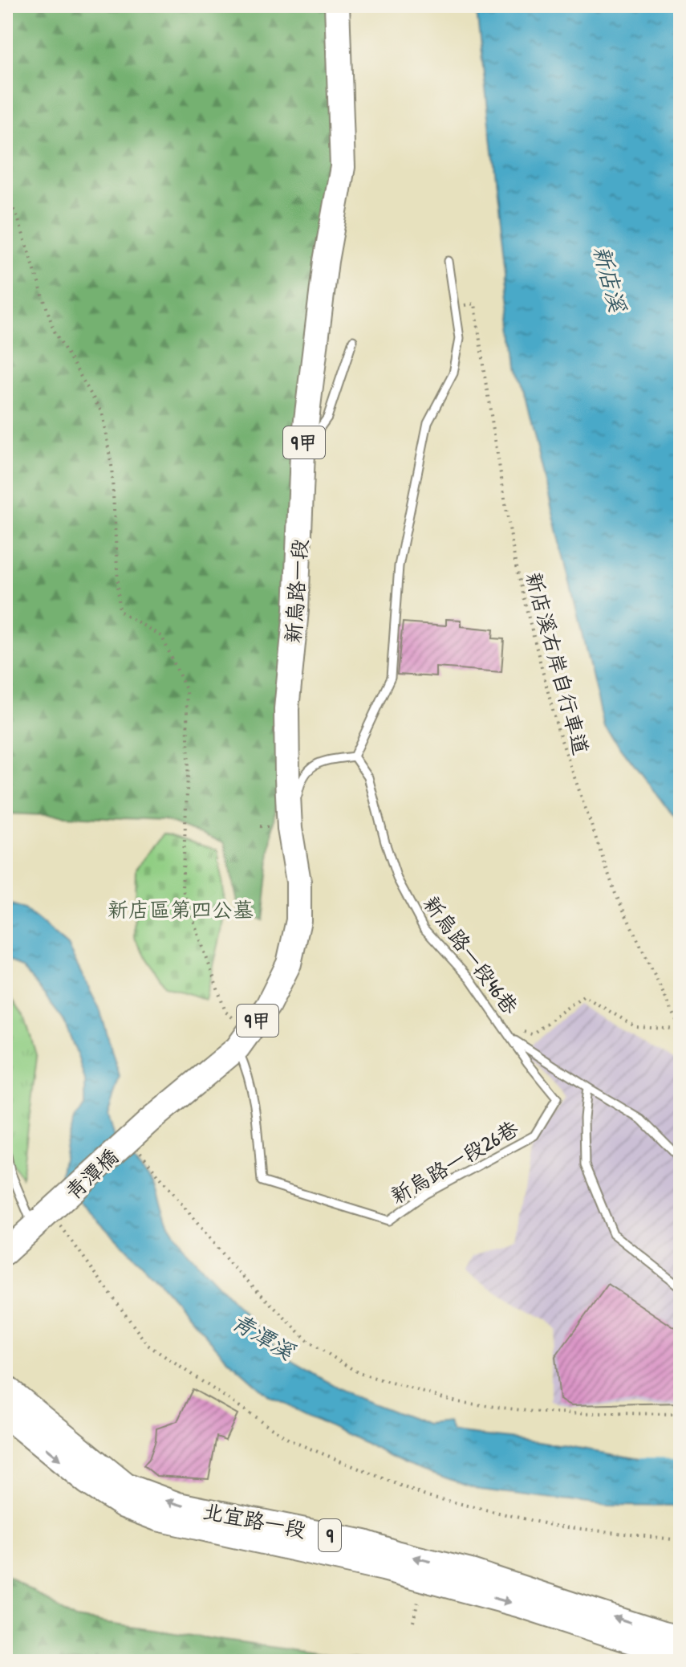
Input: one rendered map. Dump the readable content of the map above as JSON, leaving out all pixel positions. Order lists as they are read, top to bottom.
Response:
{
  "streets": {
    "main road": [
      "9甲",
      "新烏路一段",
      "青潭橋",
      "北宜路一段",
      "9"
    ],
    "lane": ["新烏路一段46巷", "新烏路一段26巷"],
    "path": ["新店溪右岸自行車道"]
  },
  "crossings": [
    ["9甲", "青潭橋"],
    ["新烏路一段", "新烏路一段26巷"],
    ["新烏路一段", "青潭橋"],
    ["新烏路一段46巷", "新烏路一段26巷"]
  ],
  "water": ["新店溪", "青潭溪"],
  "parks": ["新店區第四公墓"]
}
